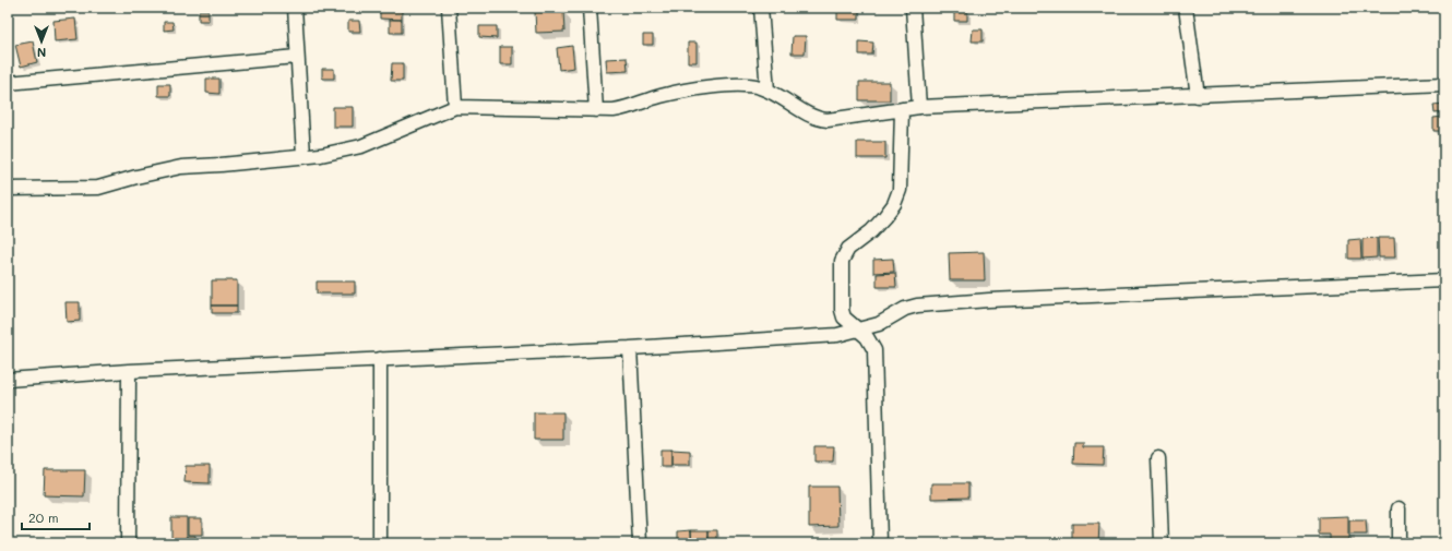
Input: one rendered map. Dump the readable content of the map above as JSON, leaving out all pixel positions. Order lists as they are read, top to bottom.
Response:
{
  "scale_bar": "20 m",
  "north": "bottom"
}
